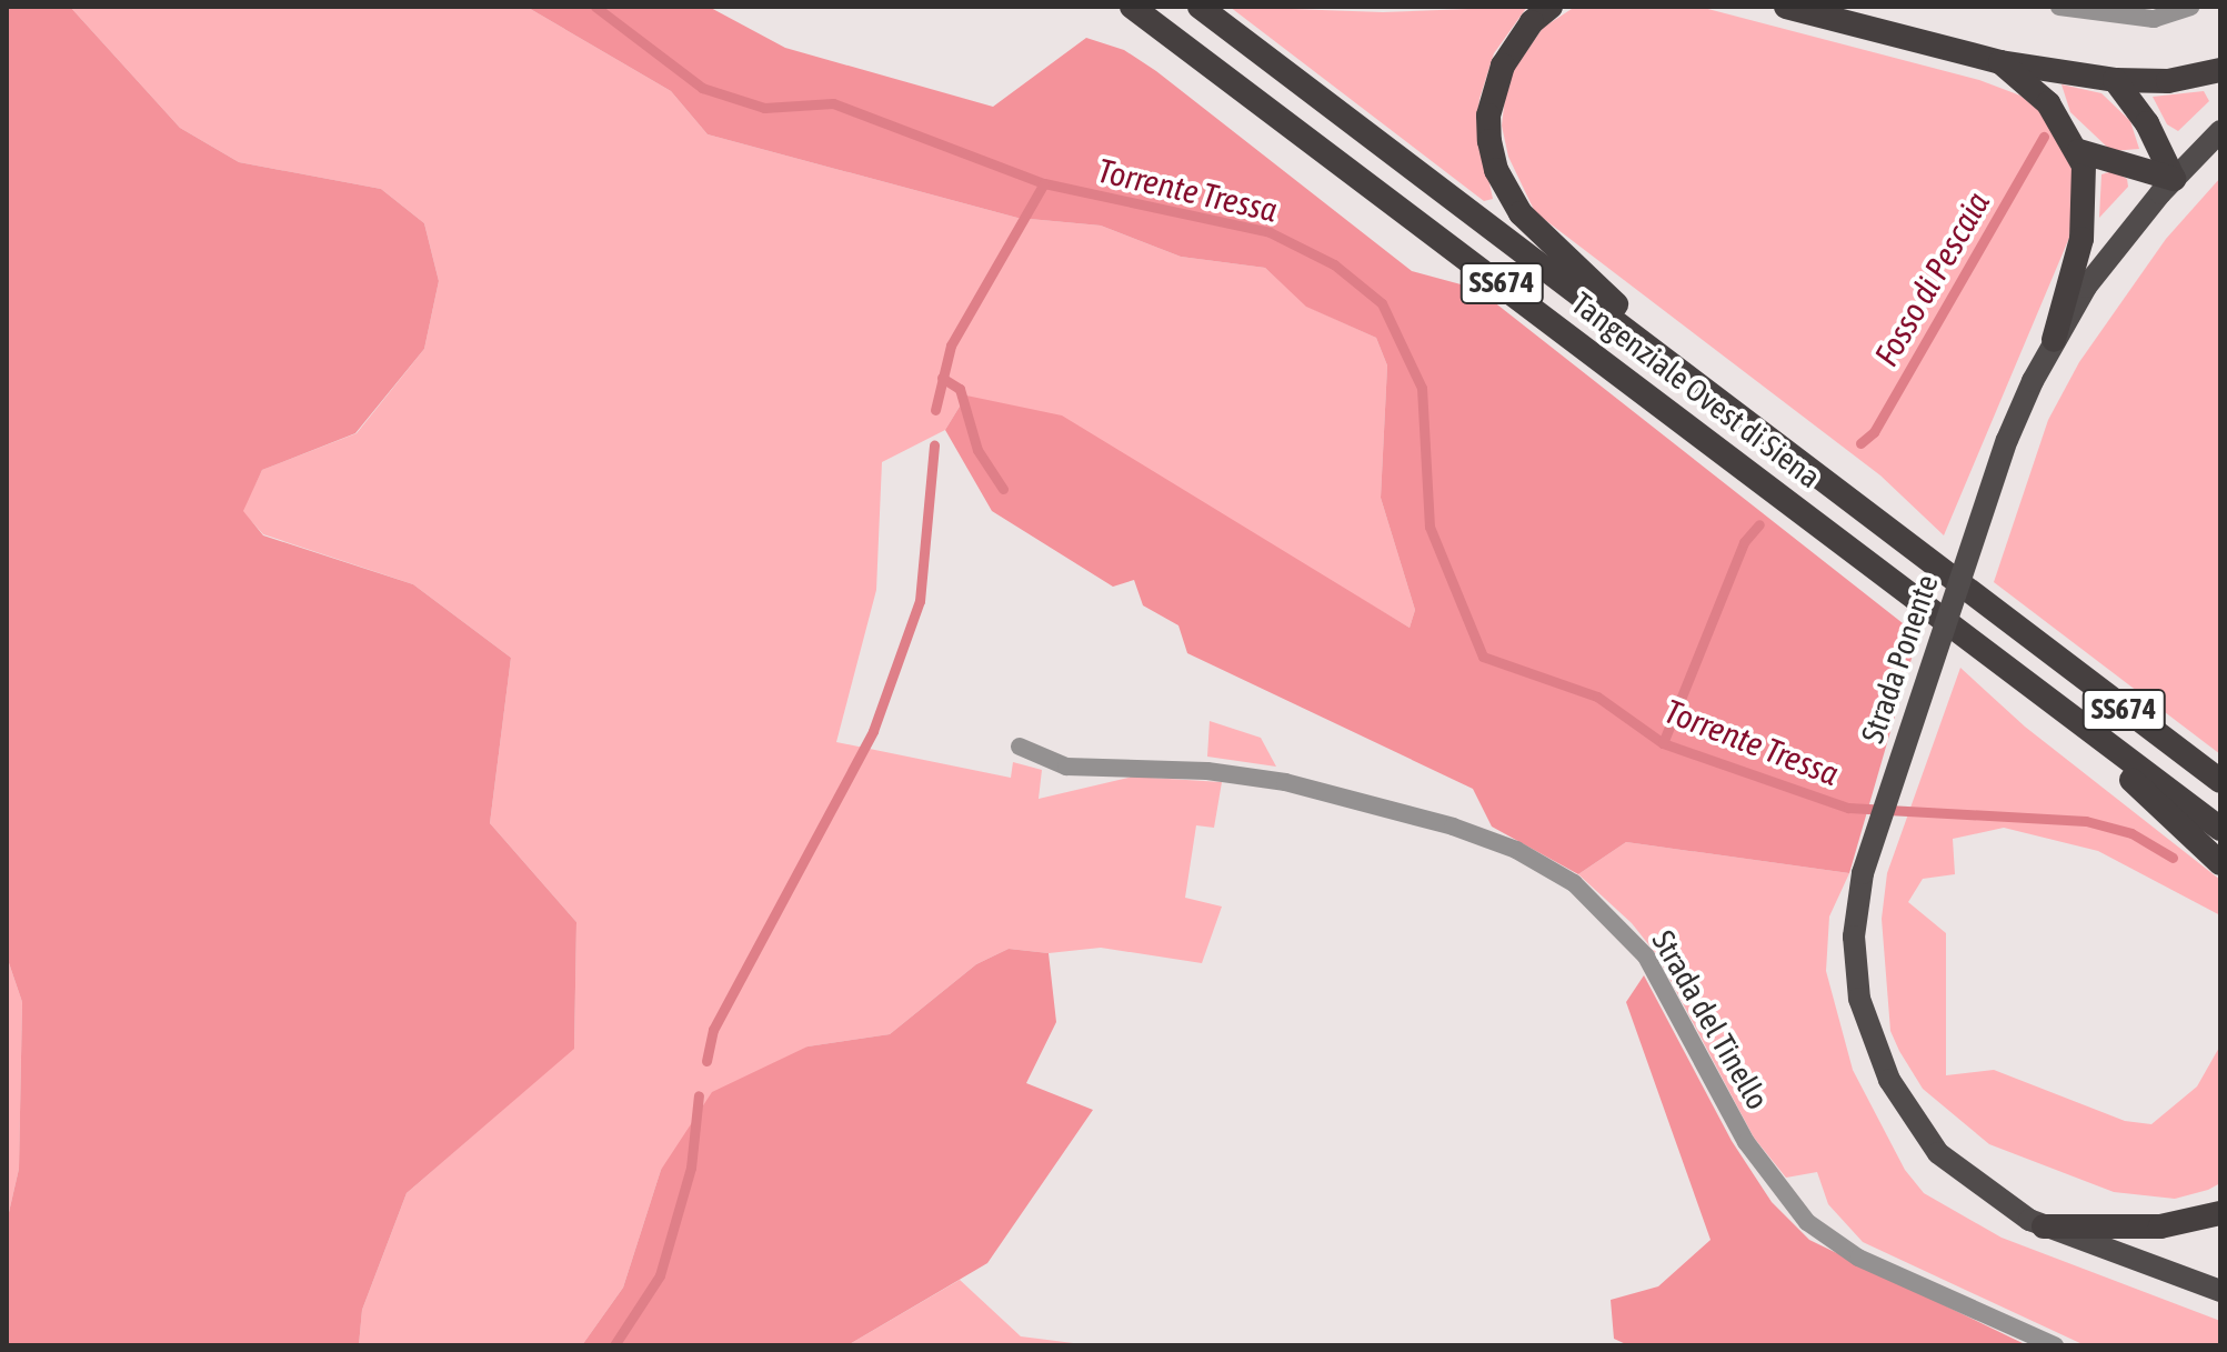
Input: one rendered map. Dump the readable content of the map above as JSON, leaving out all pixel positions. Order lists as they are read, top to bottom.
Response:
{
  "streets": {
    "highway": ["SS674", "Tangenziale Ovest di Siena"],
    "main road": ["Strada Ponente"],
    "street": ["Strada del Tinello"]
  },
  "water": ["Torrente Tressa", "Fosso di Pescaia"]
}
